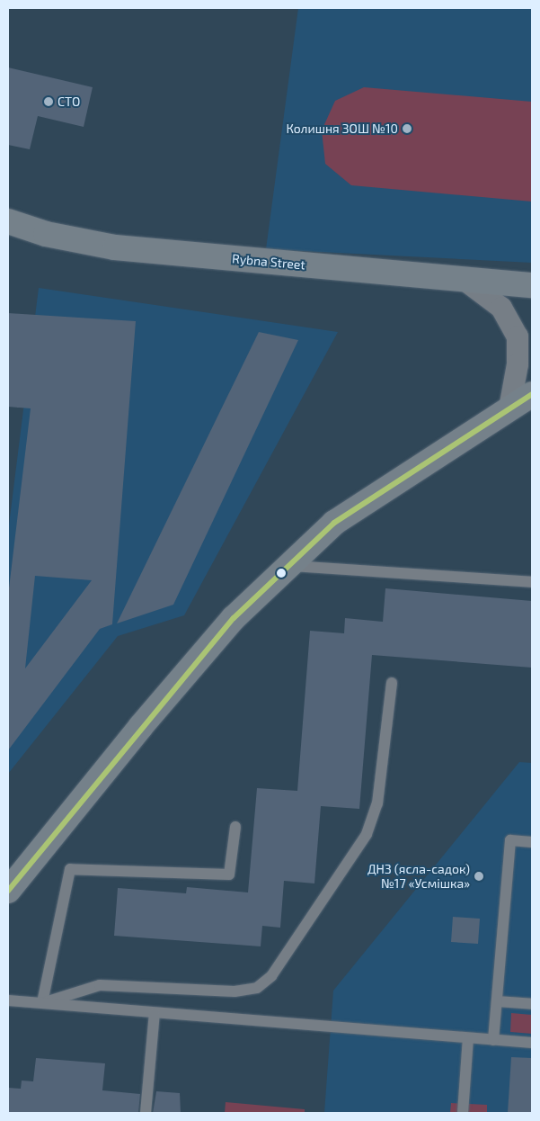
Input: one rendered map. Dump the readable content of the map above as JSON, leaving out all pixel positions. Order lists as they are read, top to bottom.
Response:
{
  "streets": {
    "street": ["Rybna Street"]
  },
  "places": ["СТО", "Колишня ЗОШ №10", "ДНЗ (ясла-садок) №17 «Усмішка»"]
}
